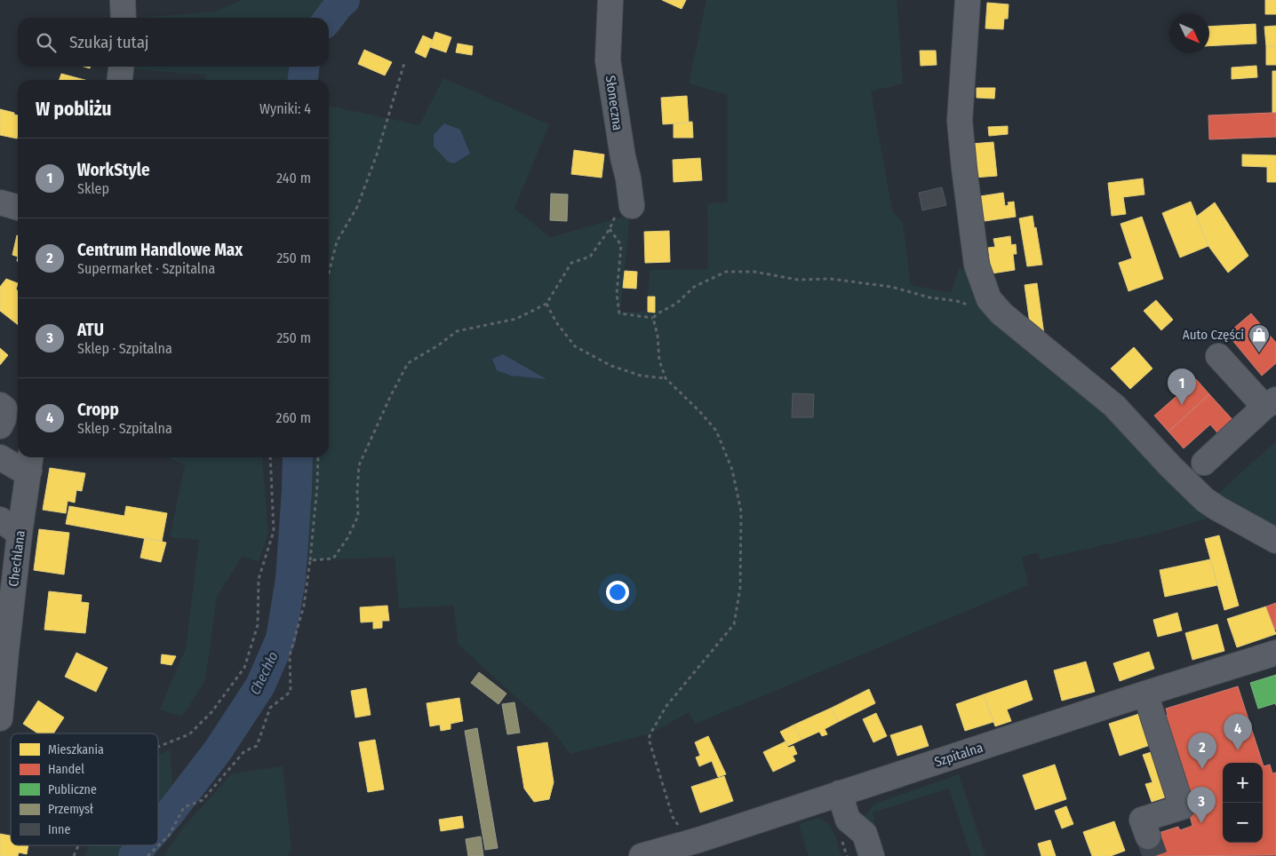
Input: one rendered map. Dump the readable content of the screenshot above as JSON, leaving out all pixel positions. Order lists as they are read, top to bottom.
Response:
{
  "streets": {
    "street": ["Słoneczna", "Chechlana", "Szpitalna"]
  },
  "water": ["Chechło"],
  "places": {
    "shop": ["Auto Części"]
  },
  "legend": [
    "Mieszkania",
    "Handel",
    "Publiczne",
    "Przemysł",
    "Inne"
  ],
  "north": "bottom right",
  "page": {
    "search": "Szukaj tutaj",
    "heading": ["W pobliżu", "Wyniki: 4"],
    "list": [
      {
        "mark": "1",
        "name": "WorkStyle",
        "note": "Sklep",
        "value": "240 m"
      },
      {
        "mark": "2",
        "name": "Centrum Handlowe Max",
        "note": "Supermarket · Szpitalna",
        "value": "250 m"
      },
      {
        "mark": "3",
        "name": "ATU",
        "note": "Sklep · Szpitalna",
        "value": "250 m"
      },
      {
        "mark": "4",
        "name": "Cropp",
        "note": "Sklep · Szpitalna",
        "value": "260 m"
      }
    ],
    "pins": [
      "1",
      "4",
      "2",
      "3"
    ],
    "map_buttons": ["+", "−"]
  }
}
